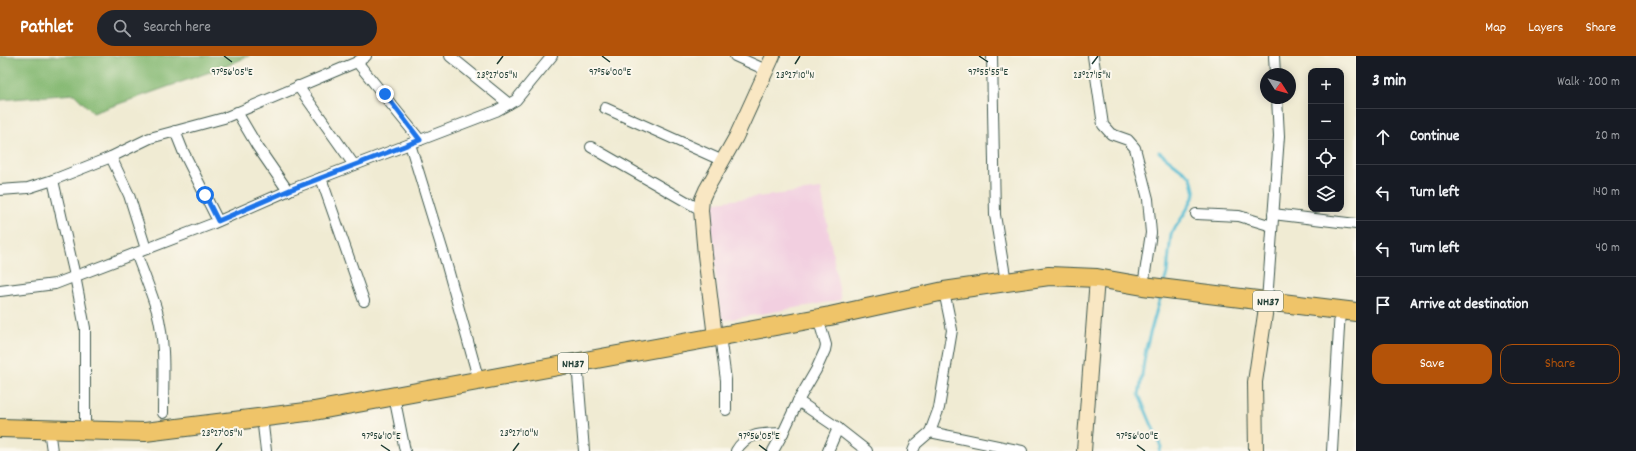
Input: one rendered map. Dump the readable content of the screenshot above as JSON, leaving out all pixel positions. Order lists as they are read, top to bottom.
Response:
{
  "streets": {
    "highway": ["NH37"]
  },
  "north": "bottom right",
  "page": {
    "header": "Pathlet",
    "search": "Search here",
    "nav": ["Map", "Layers", "Share"],
    "heading": ["3 min", "Walk · 200 m"],
    "map_buttons": ["+", "−"],
    "list": [
      ["Continue", "20 m"],
      ["Turn left", "140 m"],
      ["Turn left", "40 m"],
      "Arrive at destination"
    ],
    "buttons": ["Save", "Share"]
  },
  "coordinates": [
    "97°56'05\"E",
    "97°55'55\"E",
    "97°56'00\"E",
    "23°27'05\"N",
    "23°27'10\"N",
    "23°27'15\"N",
    "97°56'10\"E"
  ]
}
